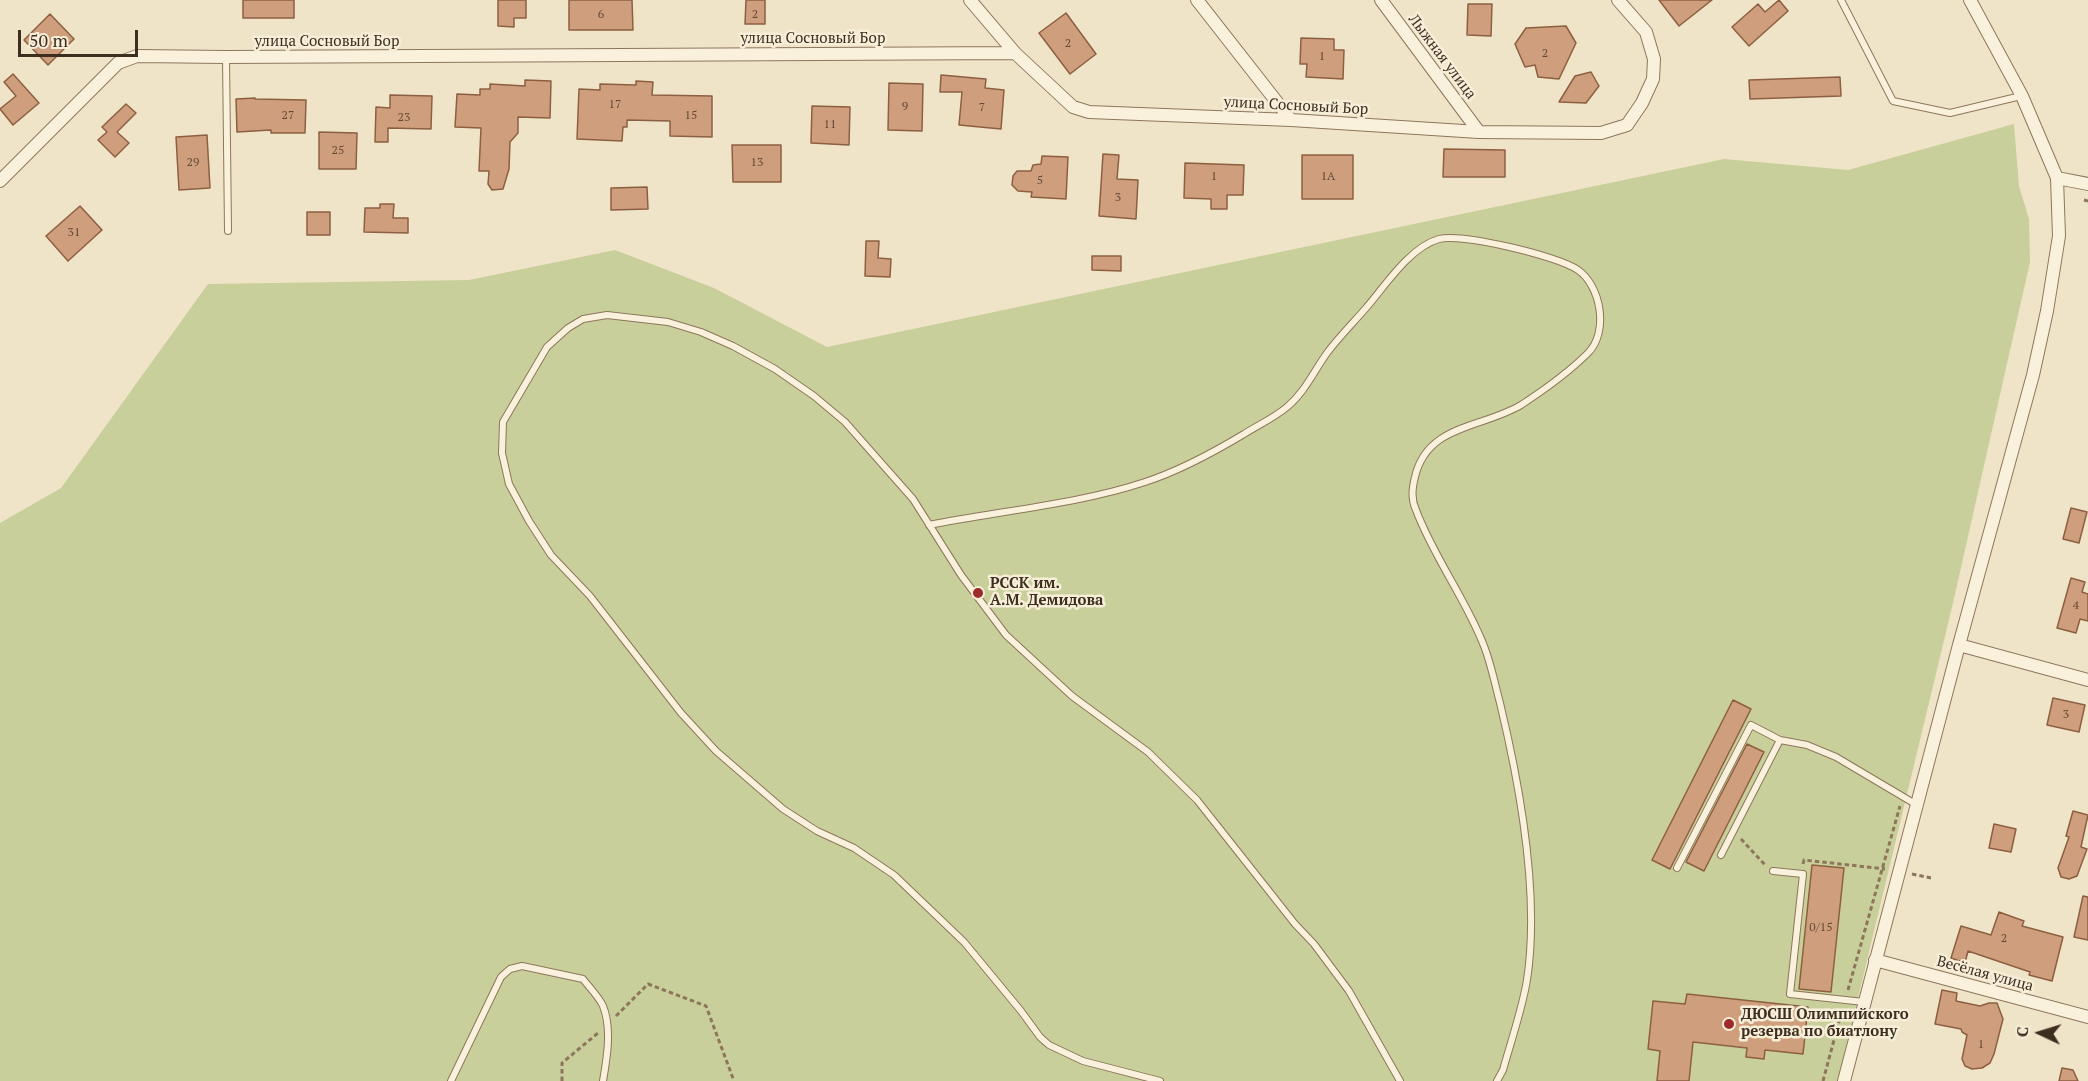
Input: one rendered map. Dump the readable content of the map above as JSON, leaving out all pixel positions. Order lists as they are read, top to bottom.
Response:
{
  "streets": {
    "street": ["улица Сосновый Бор", "Лыжная улица", "Весёлая улица"]
  },
  "crossings": [
    ["улица Сосновый Бор", "Лыжная улица"]
  ],
  "places": ["РССК им. А.М. Демидова", "ДЮСШ Олимпийского резерва по биатлону"],
  "house_numbers": [
    "6",
    "2",
    "2",
    "2",
    "1",
    "17",
    "9",
    "7",
    "27",
    "15",
    "23",
    "11",
    "25",
    "29",
    "13",
    "1",
    "1А",
    "5",
    "3",
    "31",
    "4",
    "3",
    "0/15",
    "2",
    "1"
  ],
  "scale_bar": "50 m",
  "north": "left"
}
